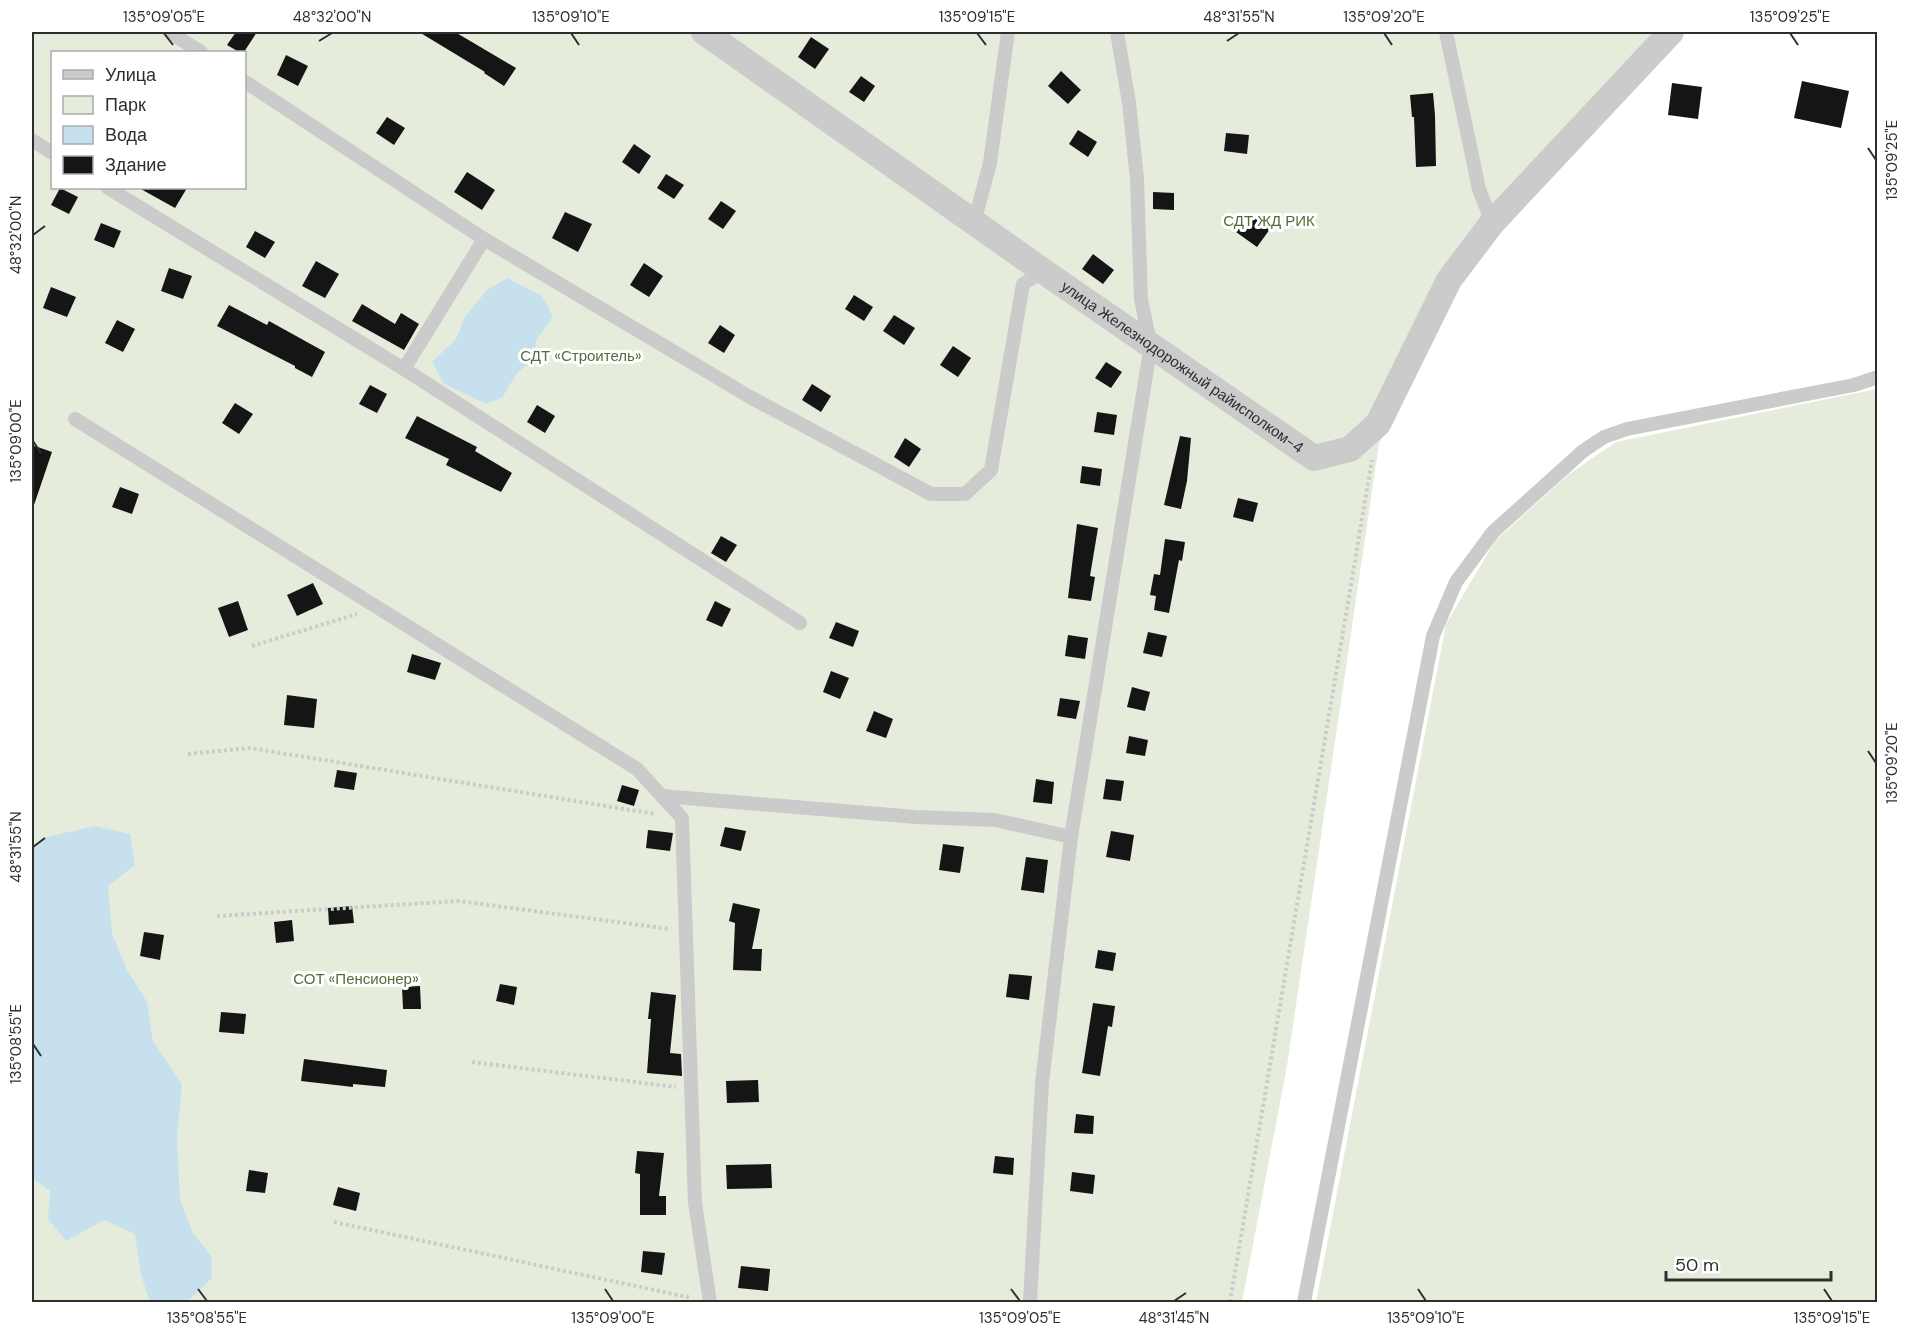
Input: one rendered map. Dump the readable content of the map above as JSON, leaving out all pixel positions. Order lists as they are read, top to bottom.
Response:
{
  "streets": {
    "street": ["улица Железнодорожный райисполком-4"]
  },
  "parks": ["СДТ ЖД РИК", "СДТ «Строитель»", "СОТ «Пенсионер»"],
  "legend": [
    "Улица",
    "Парк",
    "Вода",
    "Здание"
  ],
  "scale_bar": "50 m",
  "coordinates": [
    "135°09'05\"E",
    "48°32'00\"N",
    "135°09'10\"E",
    "135°09'15\"E",
    "48°31'55\"N",
    "135°09'20\"E",
    "135°09'25\"E",
    "135°09'00\"E",
    "135°08'55\"E",
    "48°31'45\"N"
  ]
}
